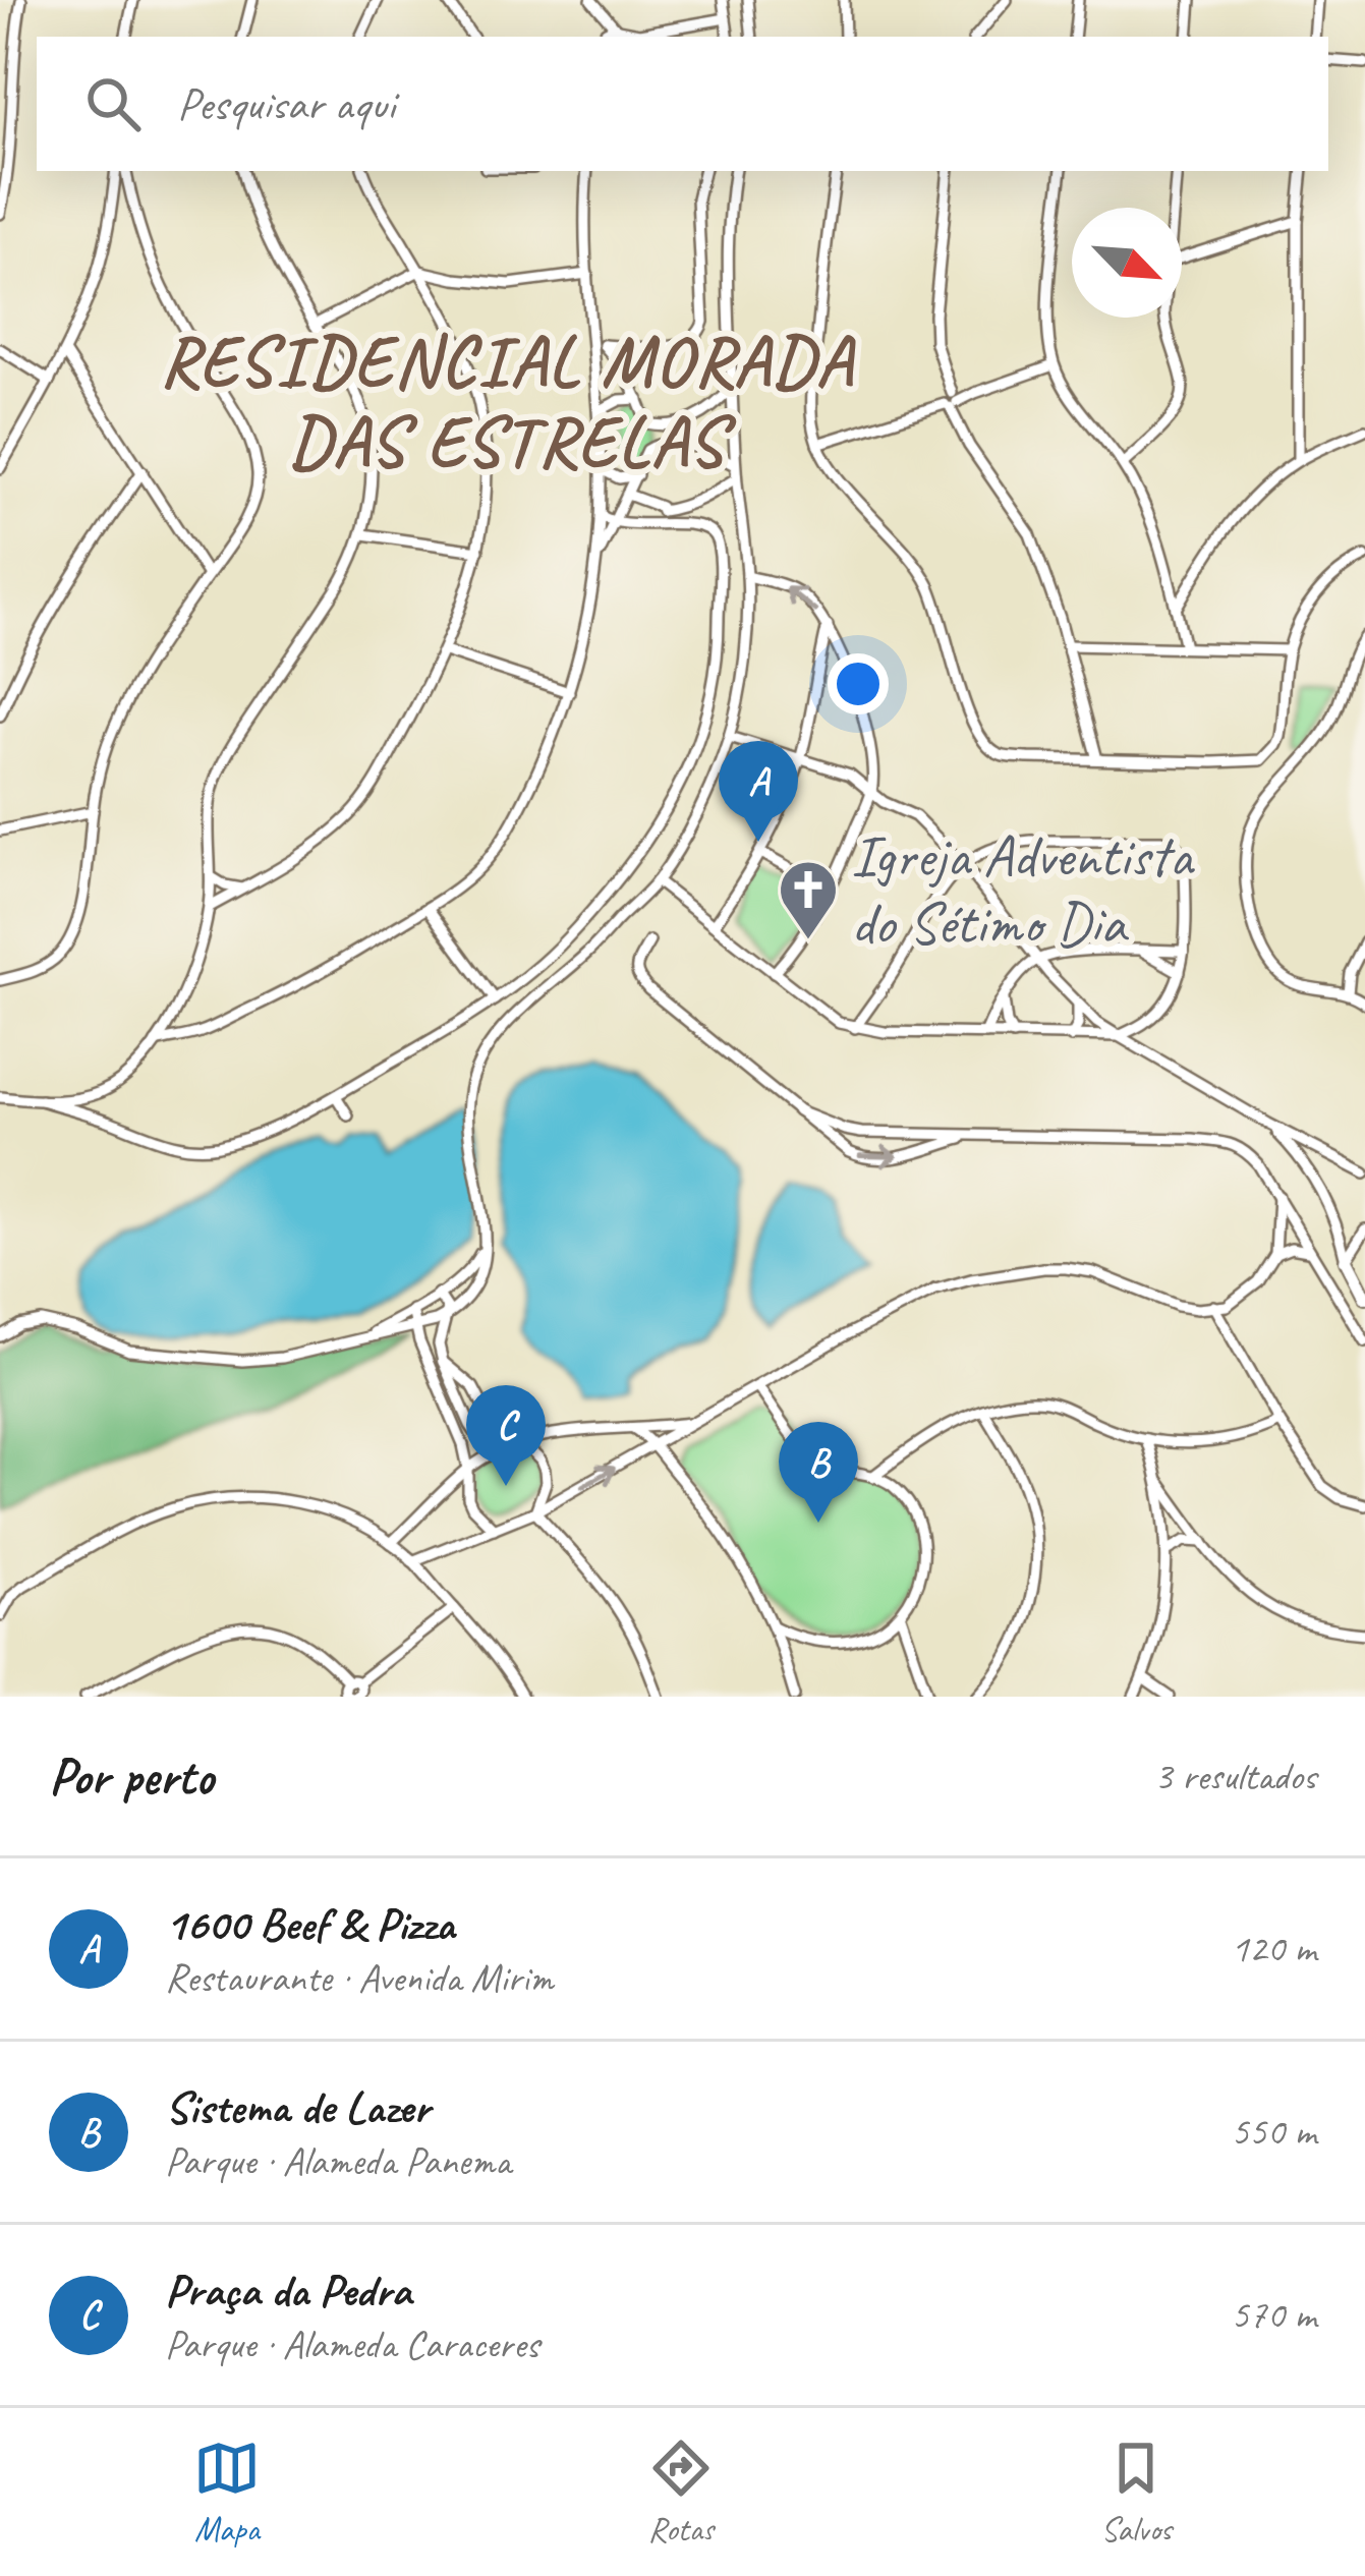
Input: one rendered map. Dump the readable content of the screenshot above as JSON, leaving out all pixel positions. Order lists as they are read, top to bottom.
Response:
{
  "districts": ["RESIDENCIAL MORADA DAS ESTRELAS"],
  "places": {
    "church": ["Igreja Adventista do Sétimo Dia"]
  },
  "north": "bottom right",
  "page": {
    "search": "Pesquisar aqui",
    "pins": ["A", "C", "B"],
    "heading": ["Por perto", "3 resultados"],
    "list": [
      {
        "mark": "A",
        "name": "1600 Beef & Pizza",
        "note": "Restaurante · Avenida Mirim",
        "value": "120 m"
      },
      {
        "mark": "B",
        "name": "Sistema de Lazer",
        "note": "Parque · Alameda Panema",
        "value": "550 m"
      },
      {
        "mark": "C",
        "name": "Praça da Pedra",
        "note": "Parque · Alameda Caraceres",
        "value": "570 m"
      }
    ],
    "nav": ["Mapa", "Rotas", "Salvos"]
  }
}
